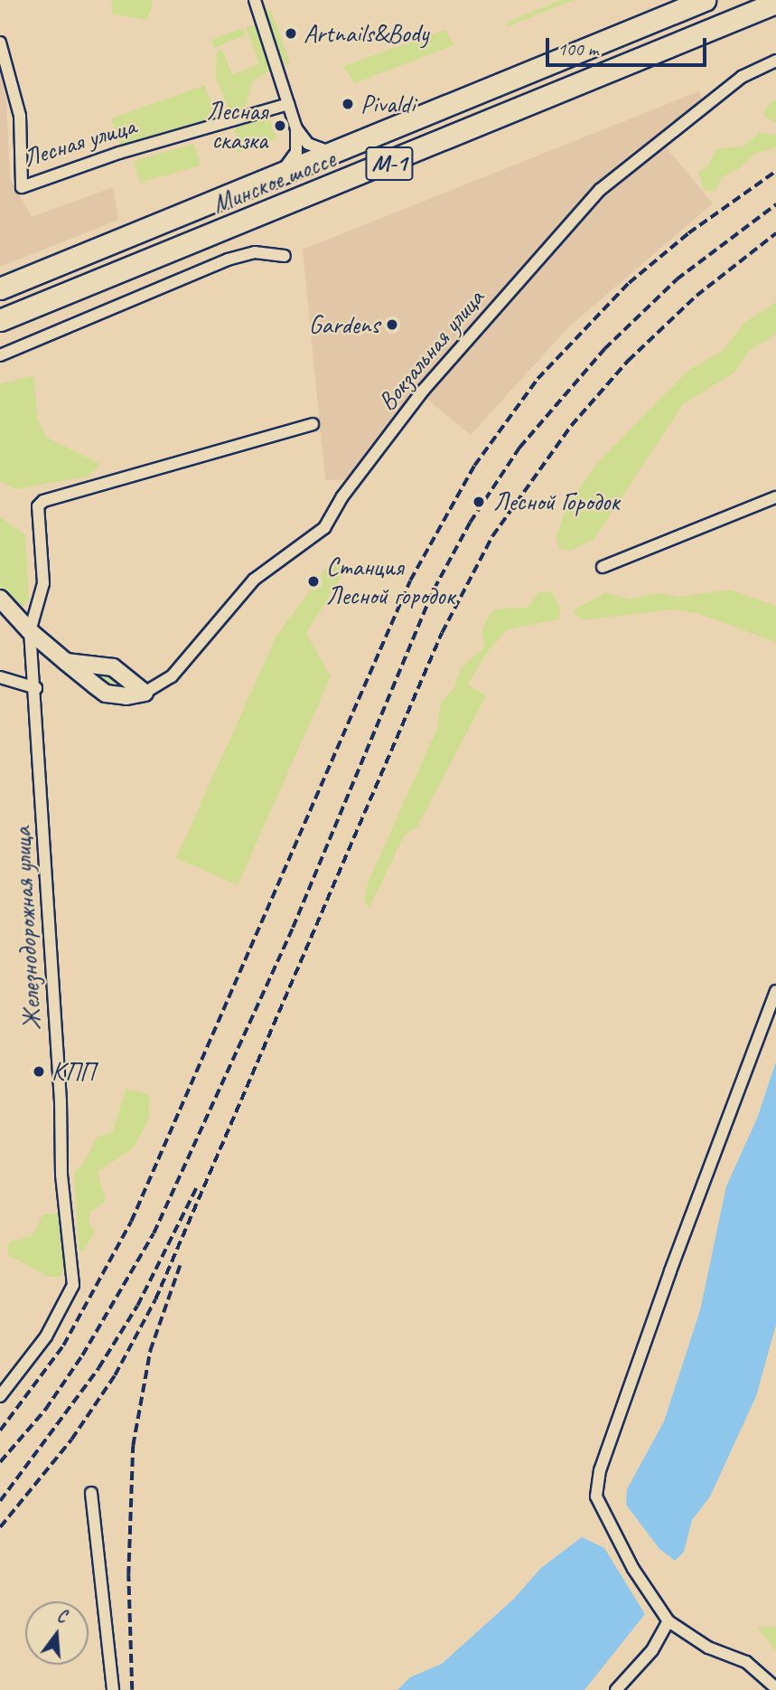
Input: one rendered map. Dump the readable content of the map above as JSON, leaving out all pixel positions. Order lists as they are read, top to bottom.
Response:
{
  "streets": {
    "highway": ["М-1", "Минское шоссе"],
    "street": ["Лесная улица", "Вокзальная улица", "Железнодорожная улица"]
  },
  "places": [
    "Artnails&Body",
    "Pivaldi",
    "Лесная сказка",
    "Gardens",
    "Лесной Городок",
    "Станция Лесной городок",
    "КПП"
  ],
  "scale_bar": "100 m",
  "north": "top"
}
